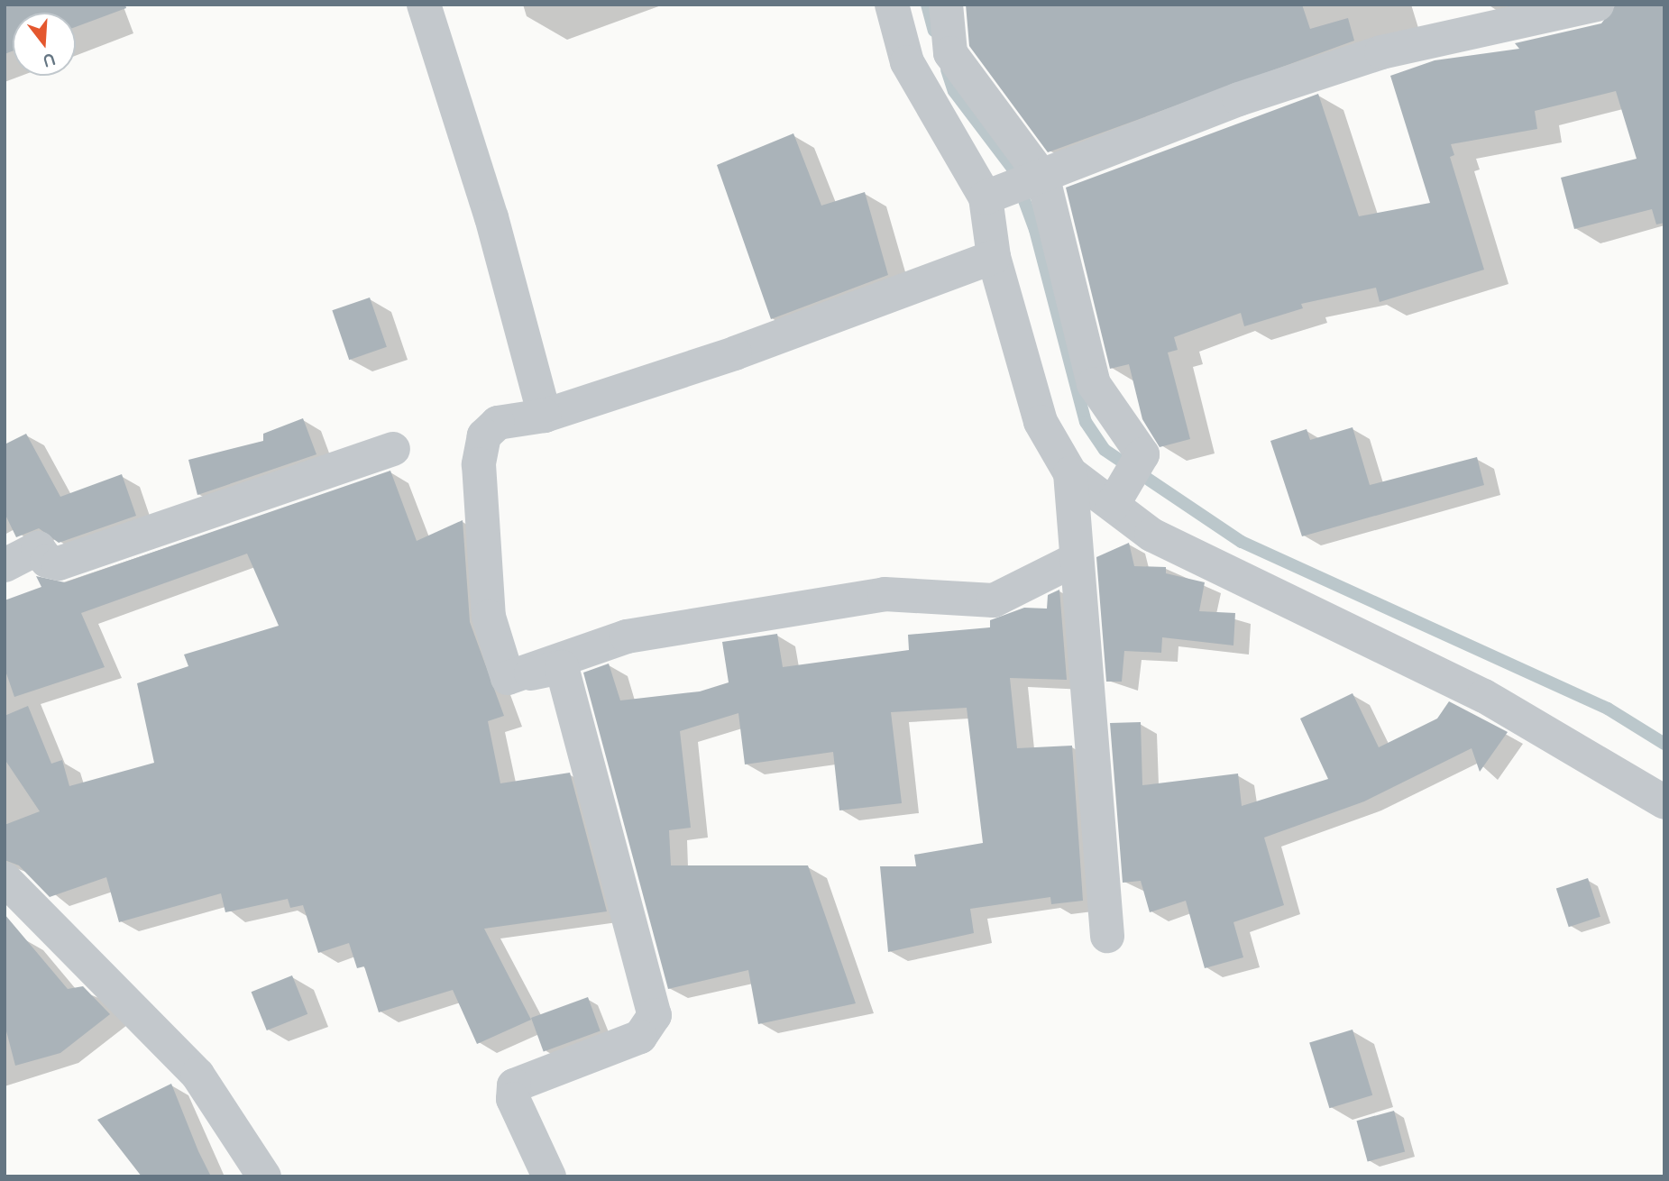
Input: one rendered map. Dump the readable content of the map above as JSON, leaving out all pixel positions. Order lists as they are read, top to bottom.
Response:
{
  "north": "bottom"
}
